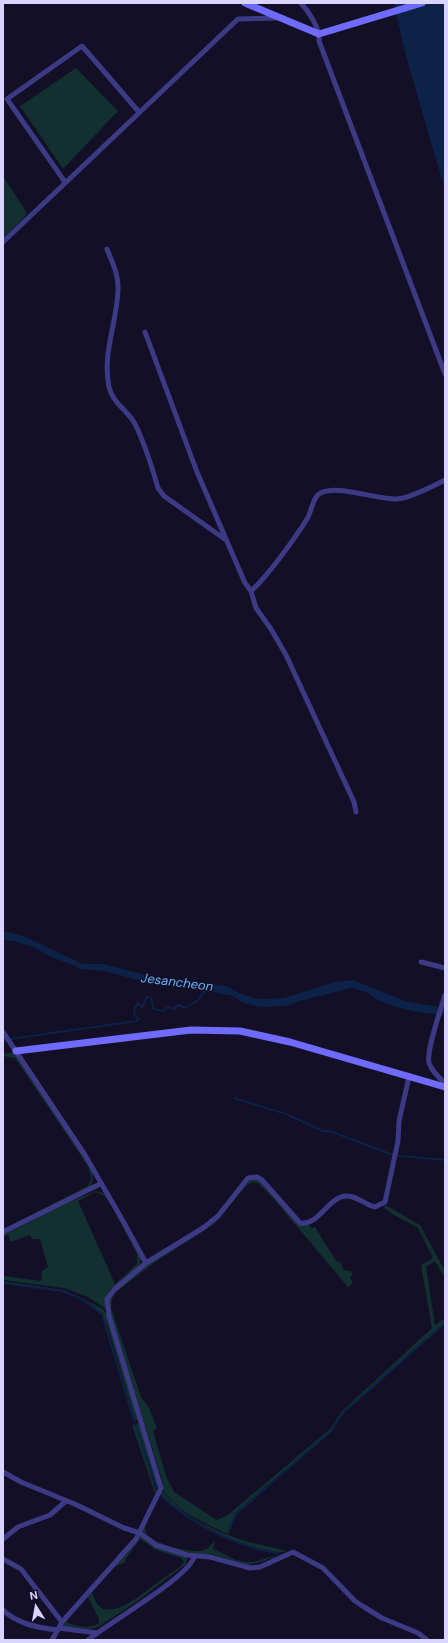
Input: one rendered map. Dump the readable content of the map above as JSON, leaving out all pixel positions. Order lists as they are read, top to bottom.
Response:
{
  "water": ["Jesancheon"],
  "north": "top"
}
